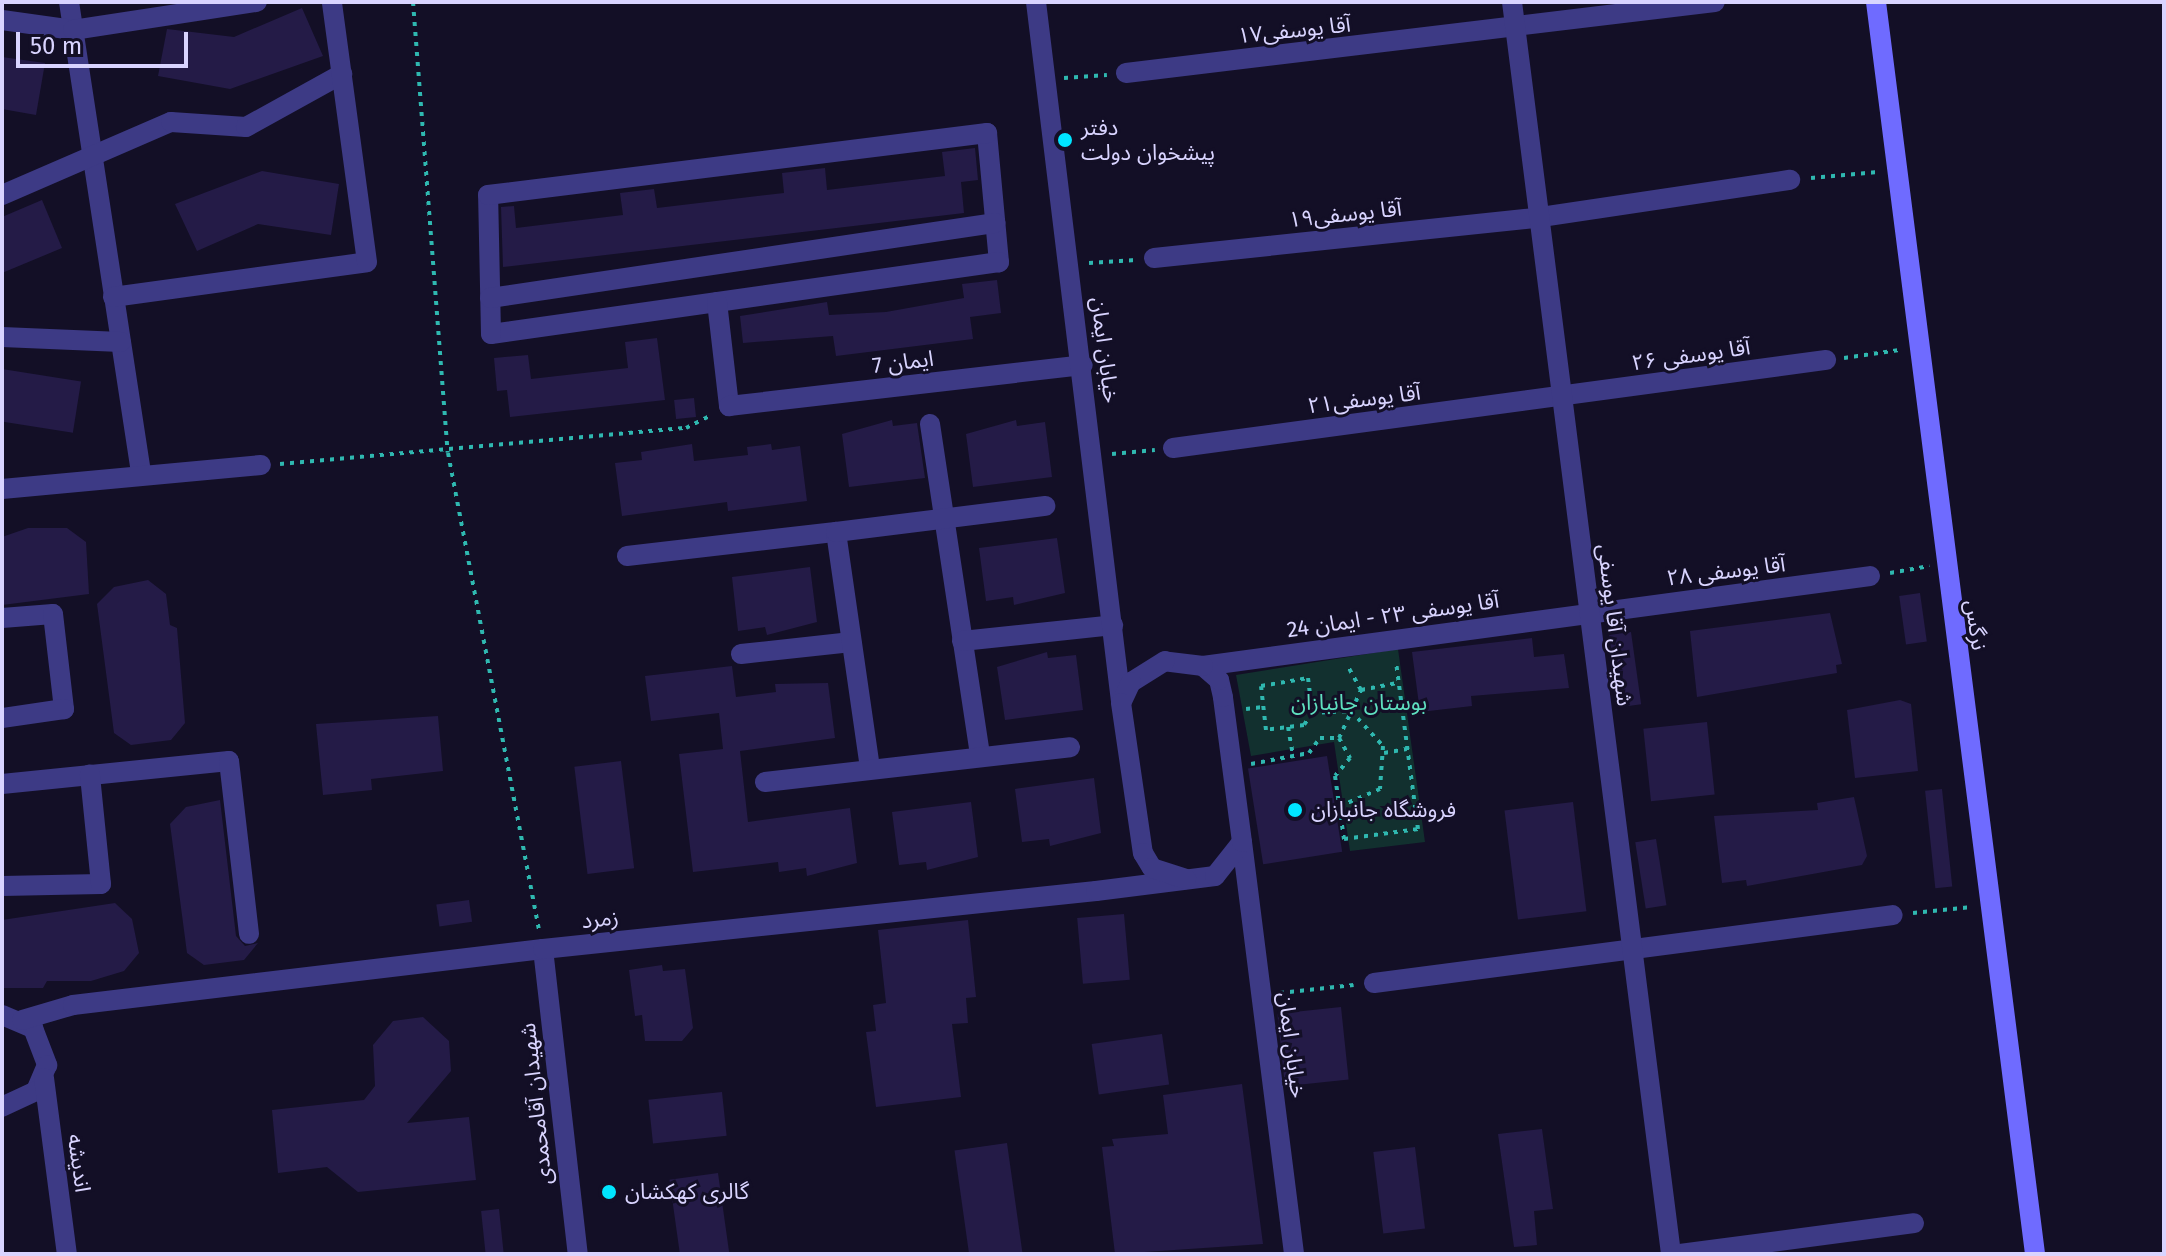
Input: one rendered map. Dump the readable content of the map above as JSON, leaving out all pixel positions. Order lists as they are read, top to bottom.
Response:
{
  "streets": {
    "main road": ["نرگس"],
    "street": [
      "آقا یوسفی۱۷",
      "آقا یوسفی۱۹",
      "خیابان ایمان",
      "آقا یوسفی ۲۶",
      "ایمان 7",
      "آقا یوسفی۲۱",
      "آقا یوسفی ۲۸",
      "آقا یوسفی ۲۳ - ایمان 24",
      "شهیدان آقا یوسفی",
      "زمرد",
      "شهیدان آقامحمدی",
      "انديشه"
    ]
  },
  "crossings": [
    ["آقا یوسفی۱۷", "شهیدان آقا یوسفی"],
    ["آقا یوسفی۱۹", "شهیدان آقا یوسفی"],
    ["خیابان ایمان", "ایمان 7"],
    ["خیابان ایمان", "آقا یوسفی ۲۳ - ایمان 24"],
    ["خیابان ایمان", "زمرد"],
    ["آقا یوسفی ۲۶", "آقا یوسفی۲۱"],
    ["آقا یوسفی ۲۶", "شهیدان آقا یوسفی"],
    ["آقا یوسفی۲۱", "شهیدان آقا یوسفی"],
    ["آقا یوسفی ۲۸", "آقا یوسفی ۲۳ - ایمان 24"],
    ["آقا یوسفی ۲۸", "شهیدان آقا یوسفی"],
    ["آقا یوسفی ۲۳ - ایمان 24", "شهیدان آقا یوسفی"],
    ["زمرد", "شهیدان آقامحمدی"],
    ["زمرد", "انديشه"]
  ],
  "parks": ["بوستان جانبازان"],
  "places": ["دفتر پیشخوان دولت", "فروشگاه جانبازان", "گالری کهکشان"],
  "scale_bar": "50 m"
}
